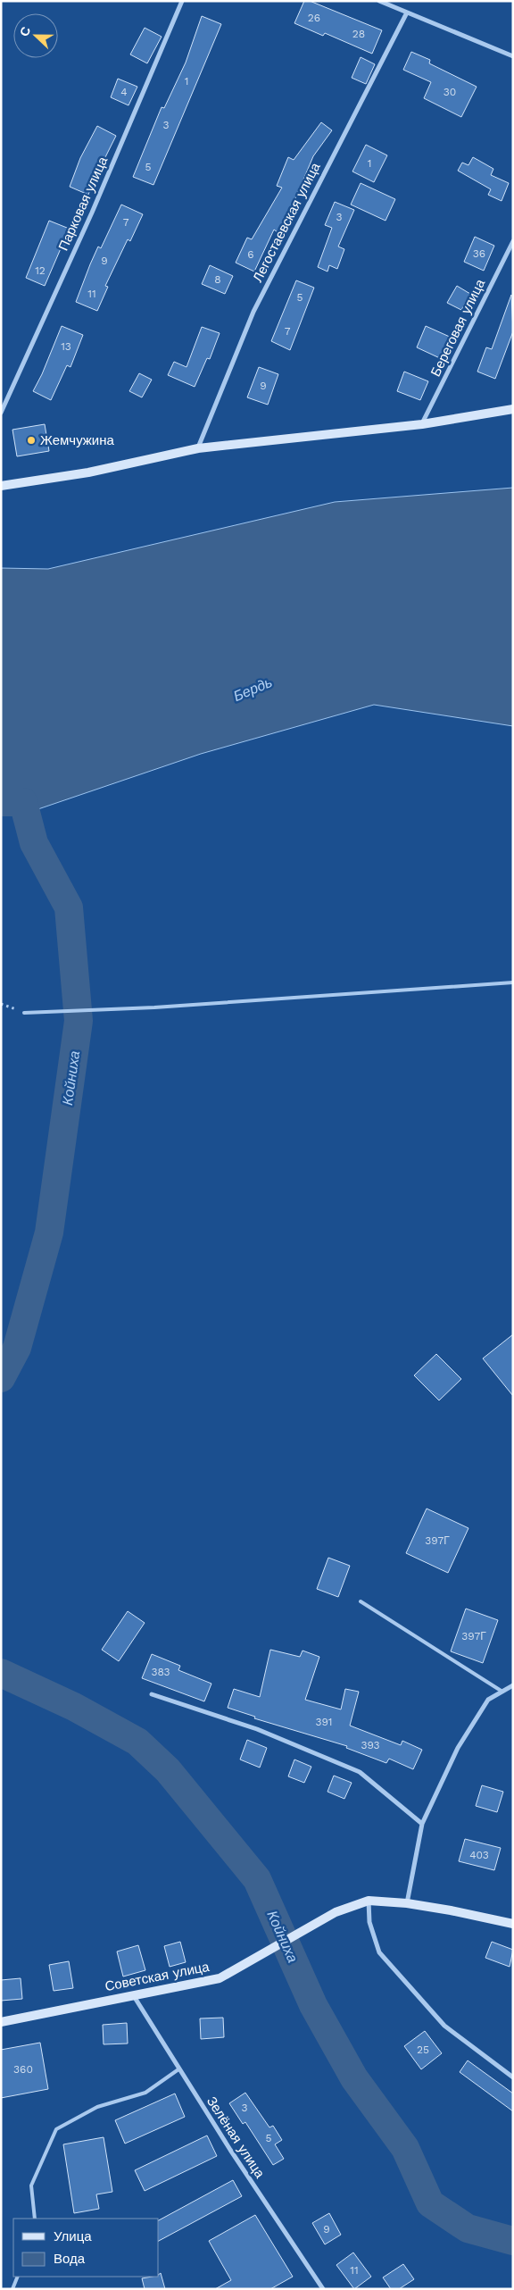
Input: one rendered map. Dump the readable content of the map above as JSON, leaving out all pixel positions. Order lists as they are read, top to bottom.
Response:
{
  "streets": {
    "main road": ["Советская улица"],
    "street": [
      "Парковая улица",
      "Легостаевская улица",
      "Береговая улица",
      "Зелёная улица"
    ]
  },
  "crossings": [
    ["Советская улица", "Зелёная улица"]
  ],
  "water": ["Бердь", "Койниха"],
  "places": ["Жемчужина"],
  "house_numbers": [
    "26",
    "28",
    "1",
    "4",
    "30",
    "3",
    "1",
    "5",
    "3",
    "7",
    "36",
    "6",
    "9",
    "12",
    "8",
    "11",
    "5",
    "7",
    "13",
    "9",
    "397Г",
    "397Г",
    "383",
    "391",
    "393",
    "403",
    "25",
    "360",
    "3",
    "5",
    "9",
    "11"
  ],
  "legend": ["Улица", "Вода"],
  "north": "left"
}
